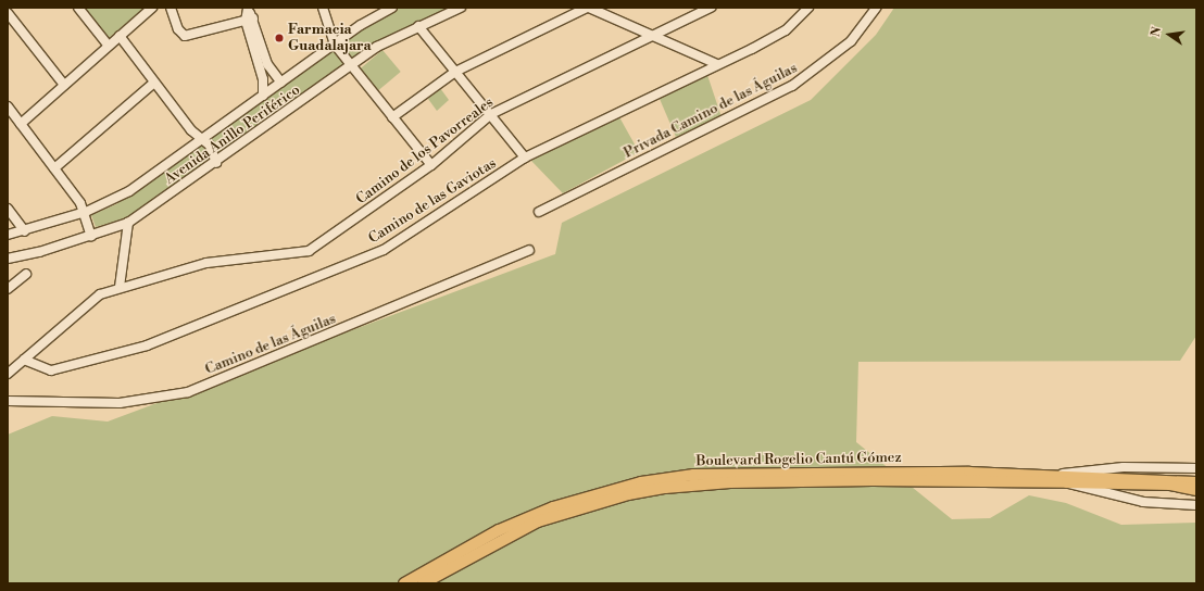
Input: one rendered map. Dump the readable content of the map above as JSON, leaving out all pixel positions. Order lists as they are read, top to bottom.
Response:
{
  "streets": {
    "main road": ["Boulevard Rogelio Cantú Gómez"],
    "street": [
      "Privada Camino de las Águilas",
      "Avenida Anillo Periférico",
      "Camino de los Pavorreales",
      "Camino de las Gaviotas",
      "Camino de las Águilas"
    ]
  },
  "crossings": [
    ["Camino de los Pavorreales", "Camino de las Gaviotas"]
  ],
  "places": ["Farmacia Guadalajara"],
  "north": "left"
}
